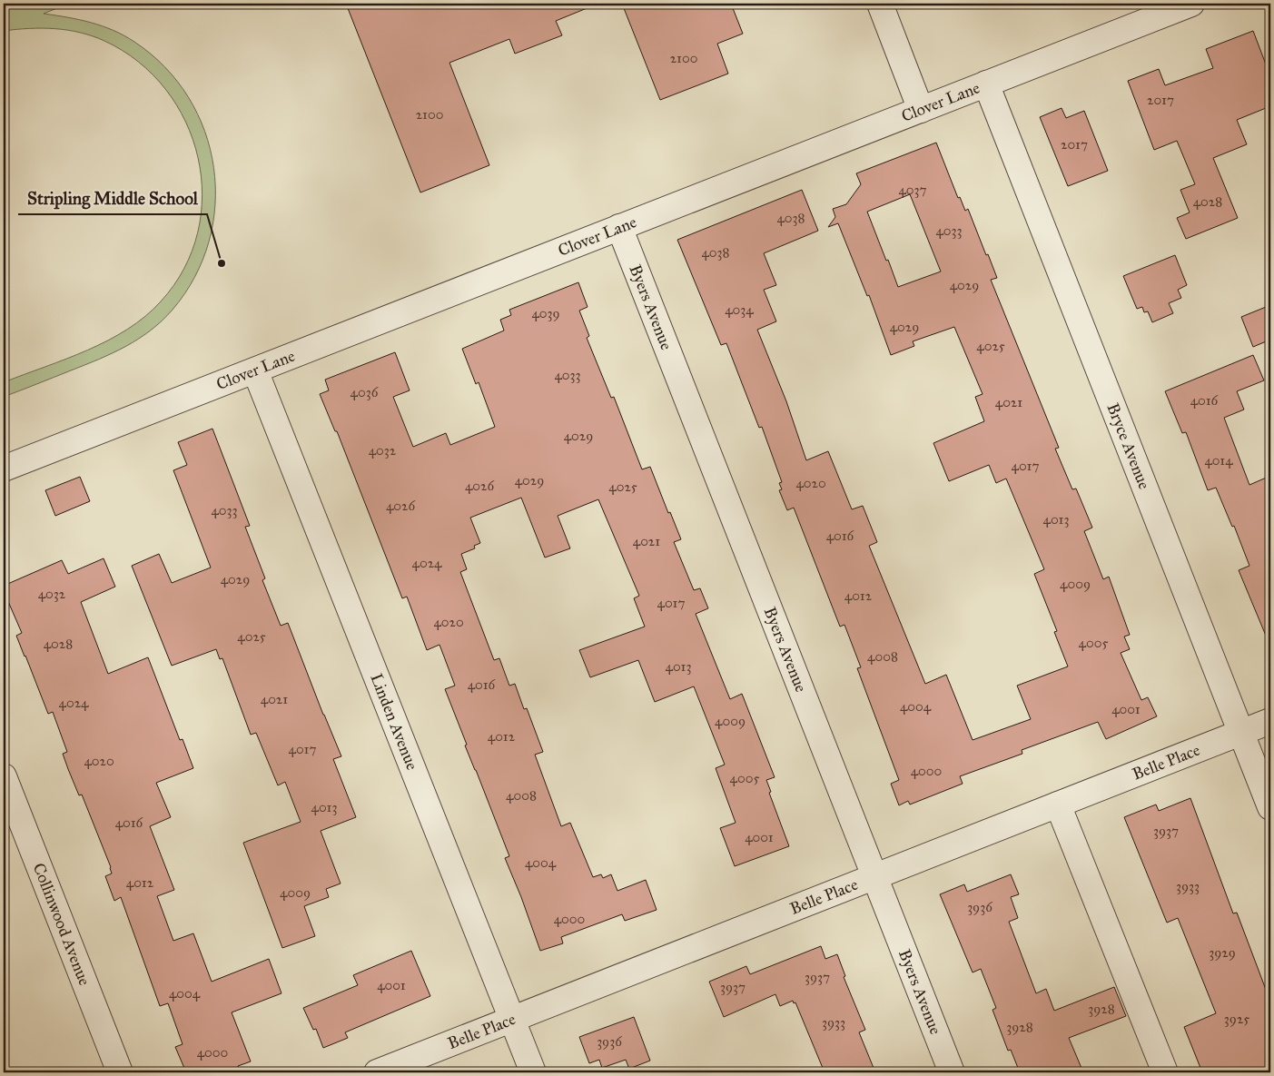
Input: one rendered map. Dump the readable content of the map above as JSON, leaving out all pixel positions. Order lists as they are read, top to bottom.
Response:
{
  "streets": {
    "street": [
      "Clover Lane",
      "Byers Avenue",
      "Bryce Avenue",
      "Linden Avenue",
      "Belle Place",
      "Collinwood Avenue"
    ]
  },
  "crossings": [
    ["Clover Lane", "Byers Avenue"],
    ["Clover Lane", "Bryce Avenue"],
    ["Clover Lane", "Linden Avenue"],
    ["Byers Avenue", "Belle Place"],
    ["Bryce Avenue", "Belle Place"],
    ["Linden Avenue", "Belle Place"]
  ],
  "places": ["Stripling Middle School"],
  "house_numbers": [
    "2100",
    "2017",
    "2100",
    "2017",
    "4037",
    "4028",
    "4038",
    "4033",
    "4038",
    "4029",
    "4034",
    "4039",
    "4029",
    "4025",
    "4033",
    "4036",
    "4016",
    "4021",
    "4029",
    "4032",
    "4014",
    "4017",
    "4029",
    "4020",
    "4026",
    "4025",
    "4026",
    "4033",
    "4013",
    "4016",
    "4021",
    "4024",
    "4029",
    "4009",
    "4032",
    "4012",
    "4017",
    "4020",
    "4025",
    "4005",
    "4028",
    "4008",
    "4013",
    "4016",
    "4021",
    "4024",
    "4004",
    "4001",
    "4009",
    "4012",
    "4017",
    "4020",
    "4000",
    "4005",
    "4008",
    "4013",
    "4016",
    "3937",
    "4001",
    "4004",
    "4012",
    "3933",
    "4009",
    "3936",
    "4000",
    "3929",
    "3937",
    "4001",
    "3937",
    "4004",
    "3928",
    "3925",
    "3933",
    "3928",
    "3936",
    "4000"
  ]
}
